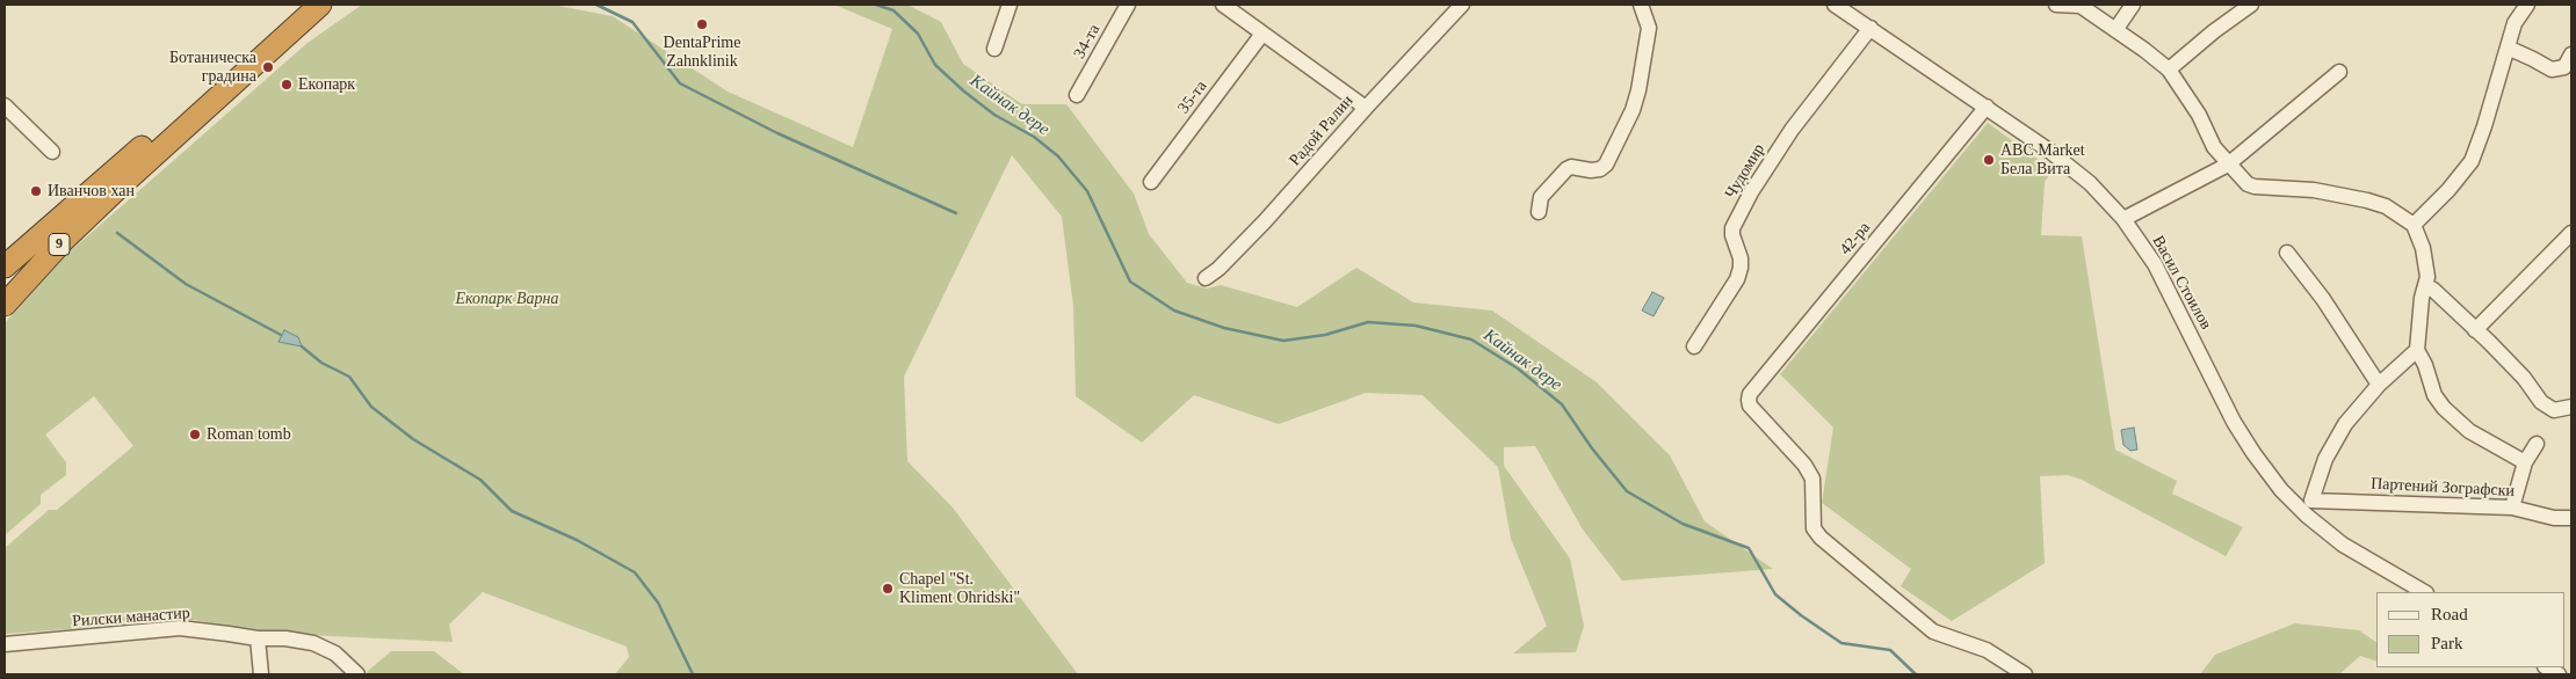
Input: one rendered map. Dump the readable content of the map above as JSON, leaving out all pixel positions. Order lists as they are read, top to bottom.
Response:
{
  "streets": {
    "highway": ["9"],
    "street": [
      "34-та",
      "35-та",
      "Радой Ралин",
      "Чудомир",
      "42-ра",
      "Васил Стоилов",
      "Партений Зографски",
      "Рилски манастир"
    ]
  },
  "crossings": [
    ["Чудомир", "Васил Стоилов"],
    ["42-ра", "Васил Стоилов"],
    ["Васил Стоилов", "Партений Зографски"]
  ],
  "water": ["Кайнак дере"],
  "parks": ["Екопарк Варна"],
  "places": [
    "DentaPrime Zahnklinik",
    "Ботаническа градина",
    "Екопарк",
    "ABC Market Бела Вита",
    "Иванчов хан",
    "Roman tomb",
    "Chapel \"St. Kliment Ohridski\""
  ],
  "legend": ["Road", "Park"]
}
